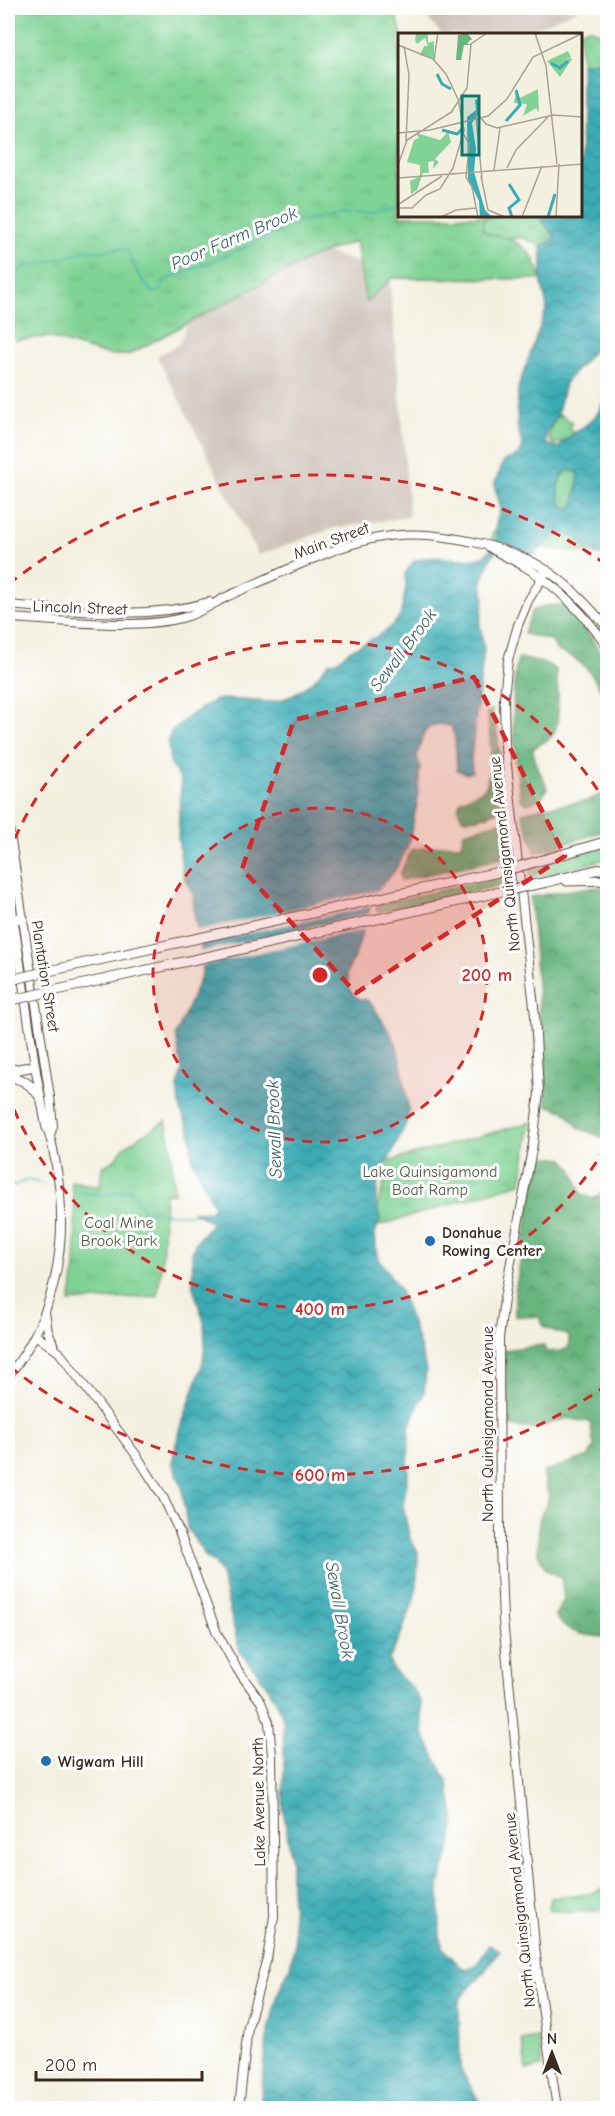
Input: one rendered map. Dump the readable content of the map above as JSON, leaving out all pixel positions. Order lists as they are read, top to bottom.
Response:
{
  "streets": {
    "main road": [
      "Main Street",
      "Lincoln Street",
      "North Quinsigamond Avenue",
      "Plantation Street",
      "Lake Avenue North"
    ]
  },
  "crossings": [
    ["Main Street", "Lincoln Street"],
    ["Main Street", "North Quinsigamond Avenue"]
  ],
  "water": ["Poor Farm Brook", "Sewall Brook"],
  "parks": ["Lake Quinsigamond Boat Ramp", "Coal Mine Brook Park"],
  "places": ["Donahue Rowing Center", "Wigwam Hill"],
  "scale_bar": "200 m",
  "north": "top",
  "rings": ["200 m", "400 m", "600 m"]
}
